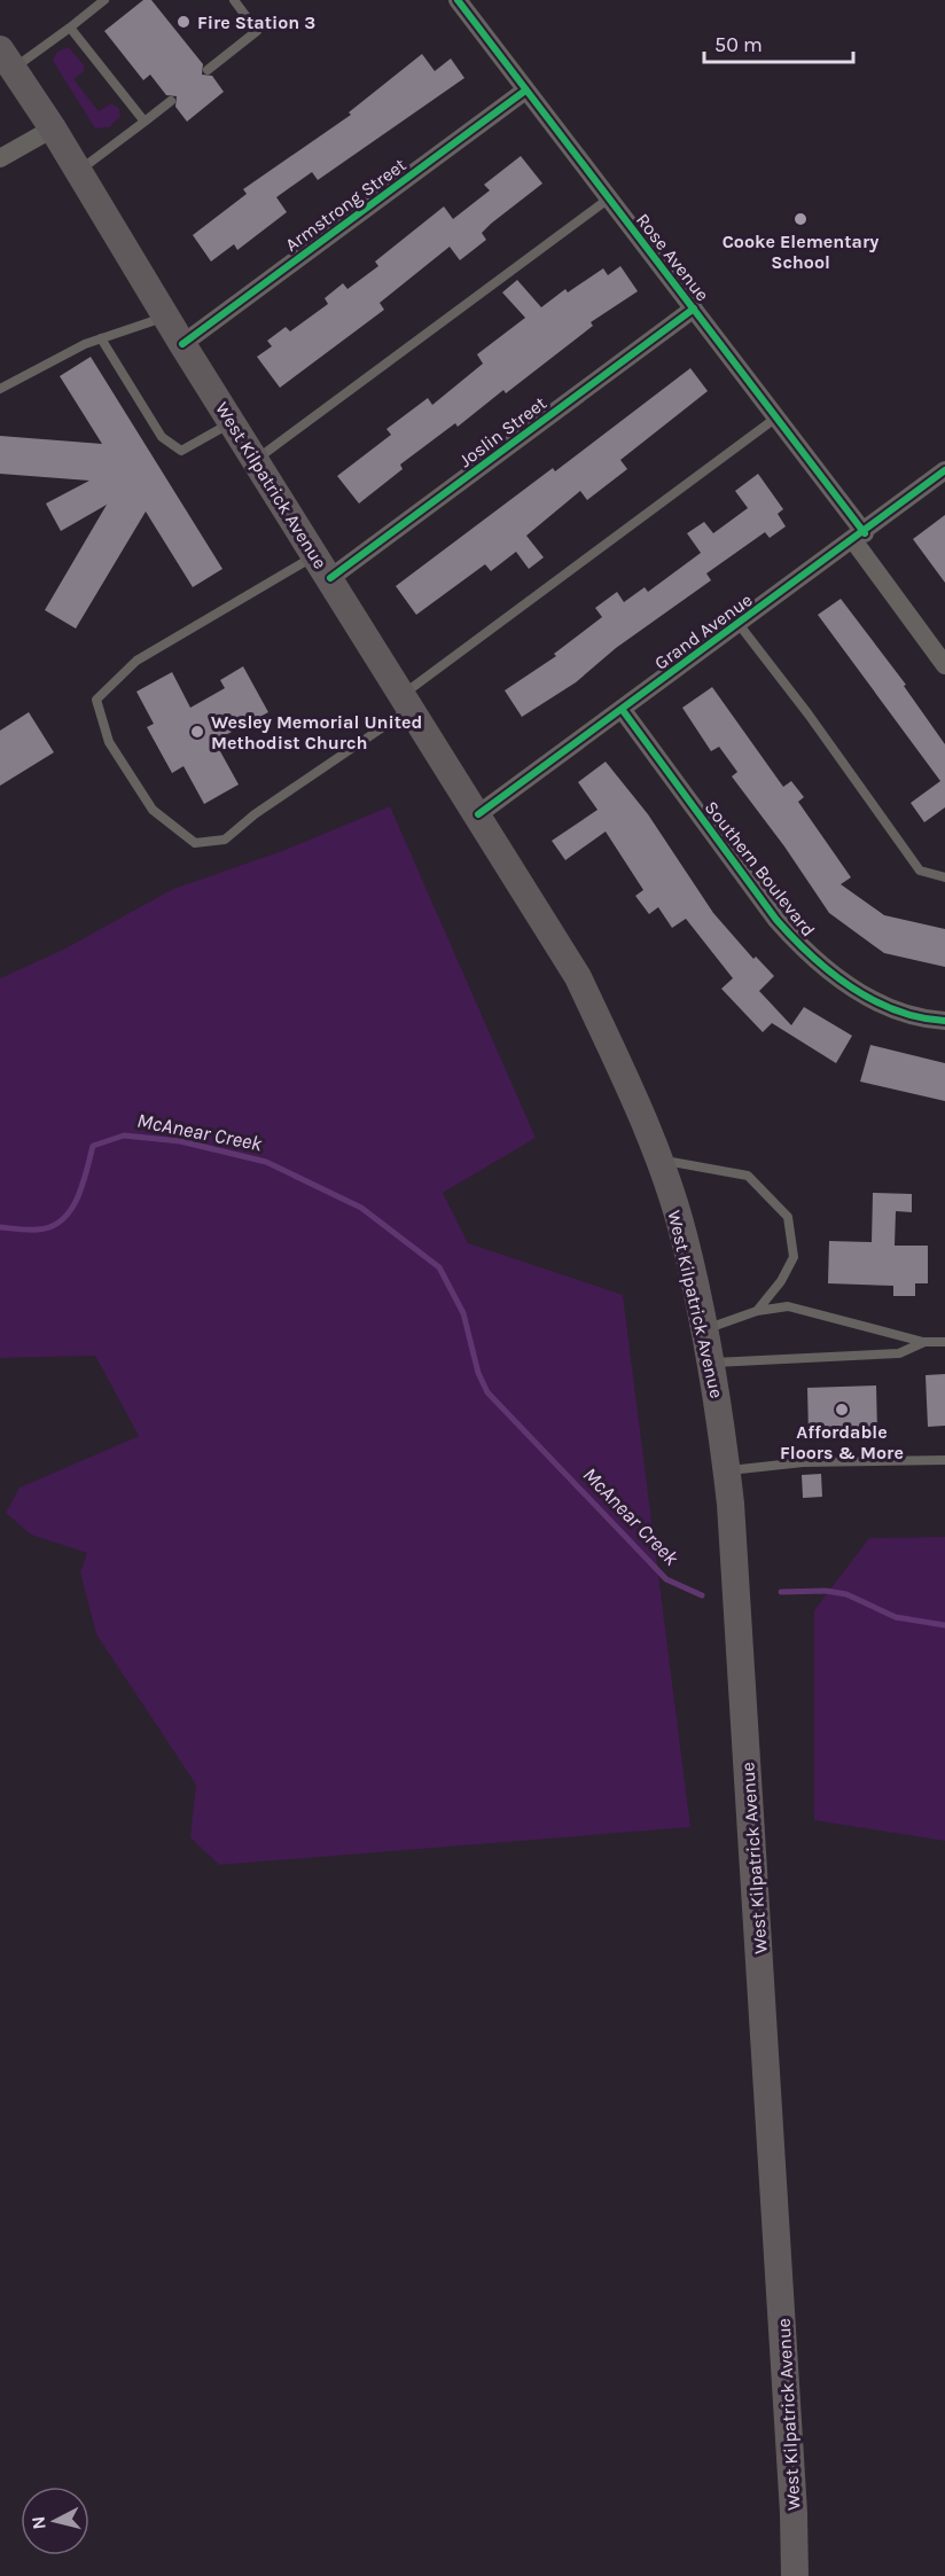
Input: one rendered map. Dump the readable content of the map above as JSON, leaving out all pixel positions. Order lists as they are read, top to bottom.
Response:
{
  "streets": {
    "main road": ["West Kilpatrick Avenue"],
    "street": [
      "Armstrong Street",
      "Rose Avenue",
      "Joslin Street",
      "Grand Avenue",
      "Southern Boulevard"
    ]
  },
  "crossings": [
    ["Armstrong Street", "Rose Avenue"],
    ["Armstrong Street", "West Kilpatrick Avenue"],
    ["Rose Avenue", "Joslin Street"],
    ["Rose Avenue", "Grand Avenue"],
    ["Joslin Street", "West Kilpatrick Avenue"],
    ["West Kilpatrick Avenue", "Grand Avenue"],
    ["Grand Avenue", "Southern Boulevard"]
  ],
  "water": ["McAnear Creek"],
  "places": [
    "Fire Station 3",
    "Cooke Elementary School",
    "Wesley Memorial United Methodist Church",
    "Affordable Floors & More"
  ],
  "scale_bar": "50 m",
  "north": "left"
}
